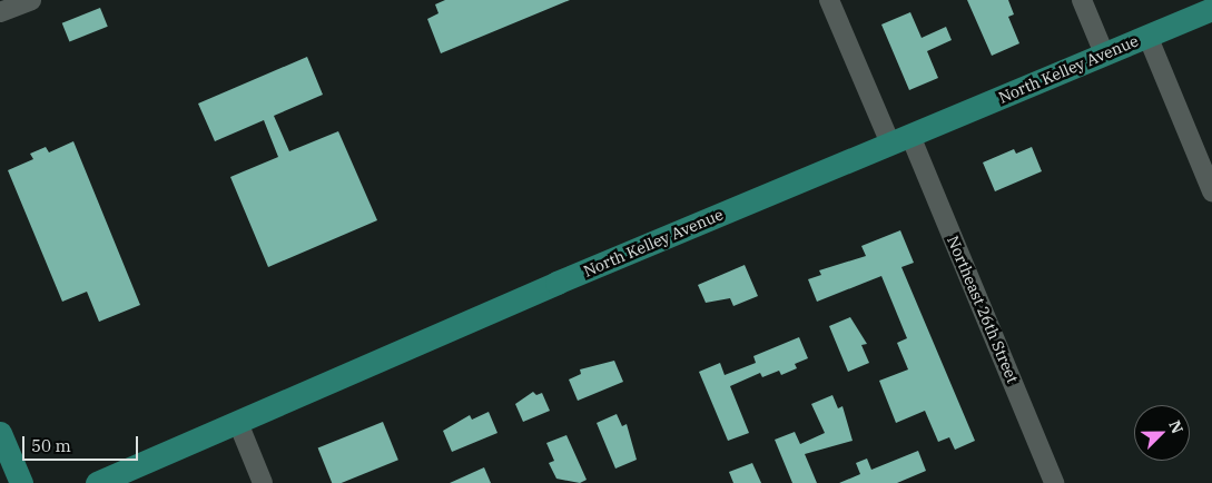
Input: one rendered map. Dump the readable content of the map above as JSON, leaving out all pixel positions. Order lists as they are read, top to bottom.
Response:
{
  "streets": {
    "main road": ["North Kelley Avenue"],
    "street": ["Northeast 26th Street"]
  },
  "crossings": [
    ["North Kelley Avenue", "Northeast 26th Street"]
  ],
  "scale_bar": "50 m",
  "north": "top right"
}
